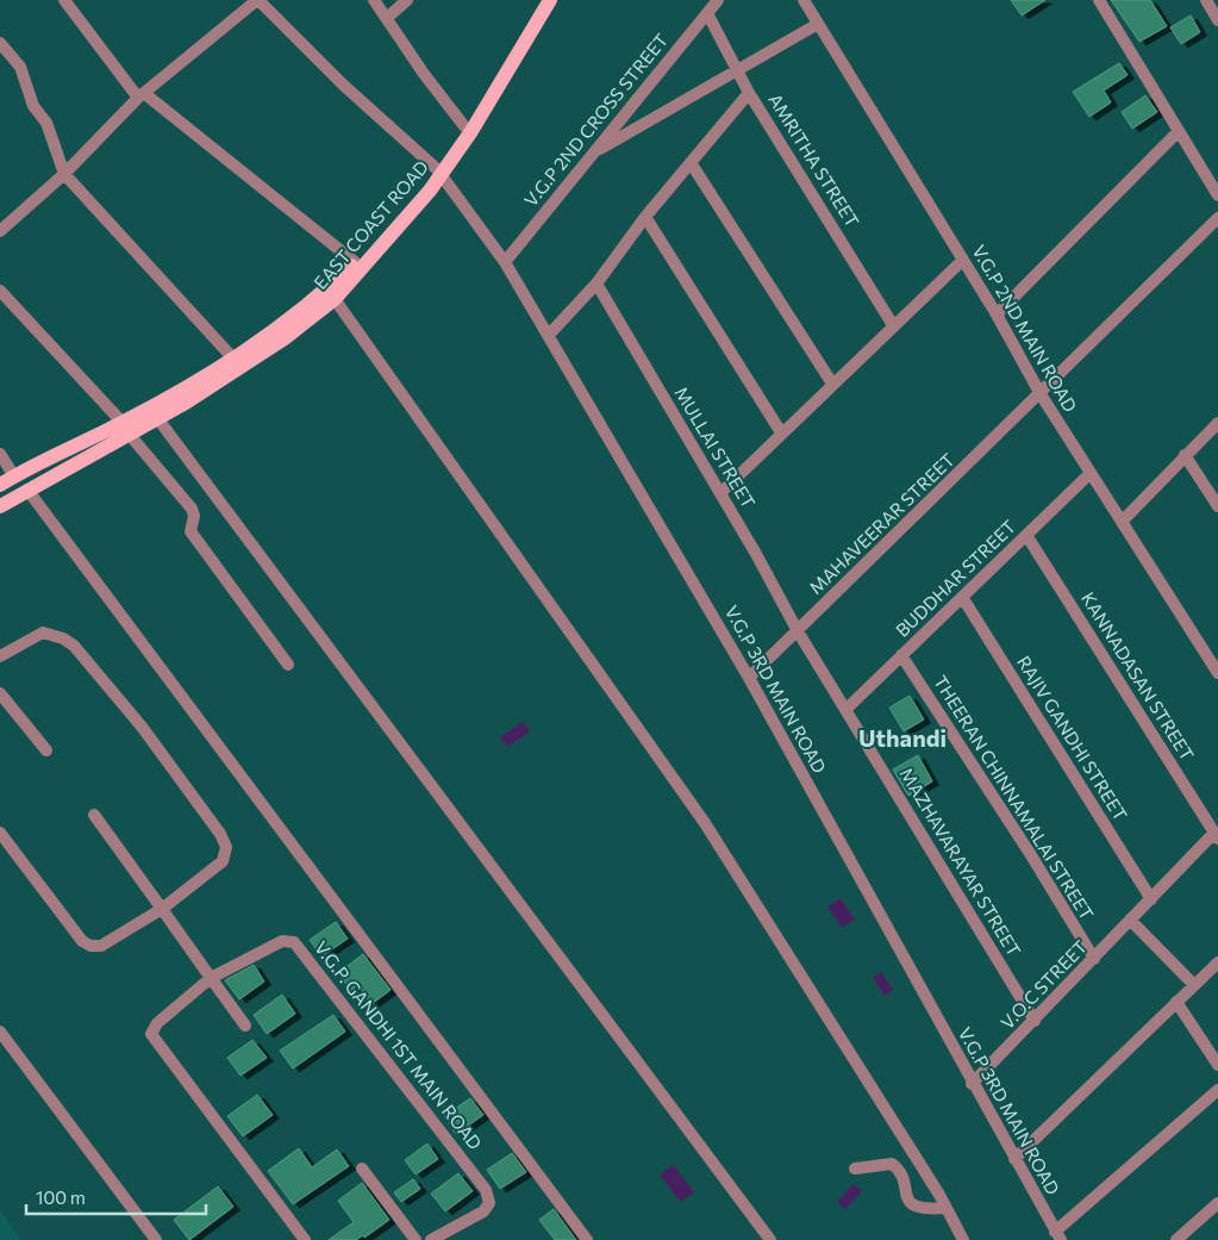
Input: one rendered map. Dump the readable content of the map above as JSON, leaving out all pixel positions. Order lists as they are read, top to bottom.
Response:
{
  "streets": {
    "main road": ["EAST COAST ROAD"],
    "street": [
      "V.G.P 2ND CROSS STREET",
      "AMRITHA STREET",
      "V.G.P 2ND MAIN ROAD",
      "MULLAI STREET",
      "MAHAVEERAR STREET",
      "BUDDHAR STREET",
      "KANNADASAN STREET",
      "V.G.P 3RD MAIN ROAD",
      "RAJIV GANDHI STREET",
      "THEERAN CHINNAMALAI STREET",
      "MAZHAVARAYAR STREET",
      "V.O.C STREET",
      "V.G.P. GANDHI 1ST MAIN ROAD"
    ]
  },
  "crossings": [
    ["V.G.P 2ND CROSS STREET", "AMRITHA STREET"],
    ["V.G.P 2ND CROSS STREET", "V.G.P 3RD MAIN ROAD"],
    ["EAST COAST ROAD", "V.G.P 3RD MAIN ROAD"],
    ["V.G.P 2ND MAIN ROAD", "MAHAVEERAR STREET"],
    ["V.G.P 2ND MAIN ROAD", "BUDDHAR STREET"],
    ["MULLAI STREET", "MAHAVEERAR STREET"],
    ["MULLAI STREET", "MAZHAVARAYAR STREET"],
    ["MAHAVEERAR STREET", "V.G.P 3RD MAIN ROAD"],
    ["MAHAVEERAR STREET", "MAZHAVARAYAR STREET"],
    ["BUDDHAR STREET", "KANNADASAN STREET"],
    ["BUDDHAR STREET", "RAJIV GANDHI STREET"],
    ["BUDDHAR STREET", "THEERAN CHINNAMALAI STREET"],
    ["BUDDHAR STREET", "MAZHAVARAYAR STREET"],
    ["KANNADASAN STREET", "V.O.C STREET"],
    ["V.G.P 3RD MAIN ROAD", "V.O.C STREET"],
    ["RAJIV GANDHI STREET", "V.O.C STREET"],
    ["THEERAN CHINNAMALAI STREET", "V.O.C STREET"],
    ["MAZHAVARAYAR STREET", "V.O.C STREET"]
  ],
  "districts": ["Uthandi"],
  "scale_bar": "100 m"
}
